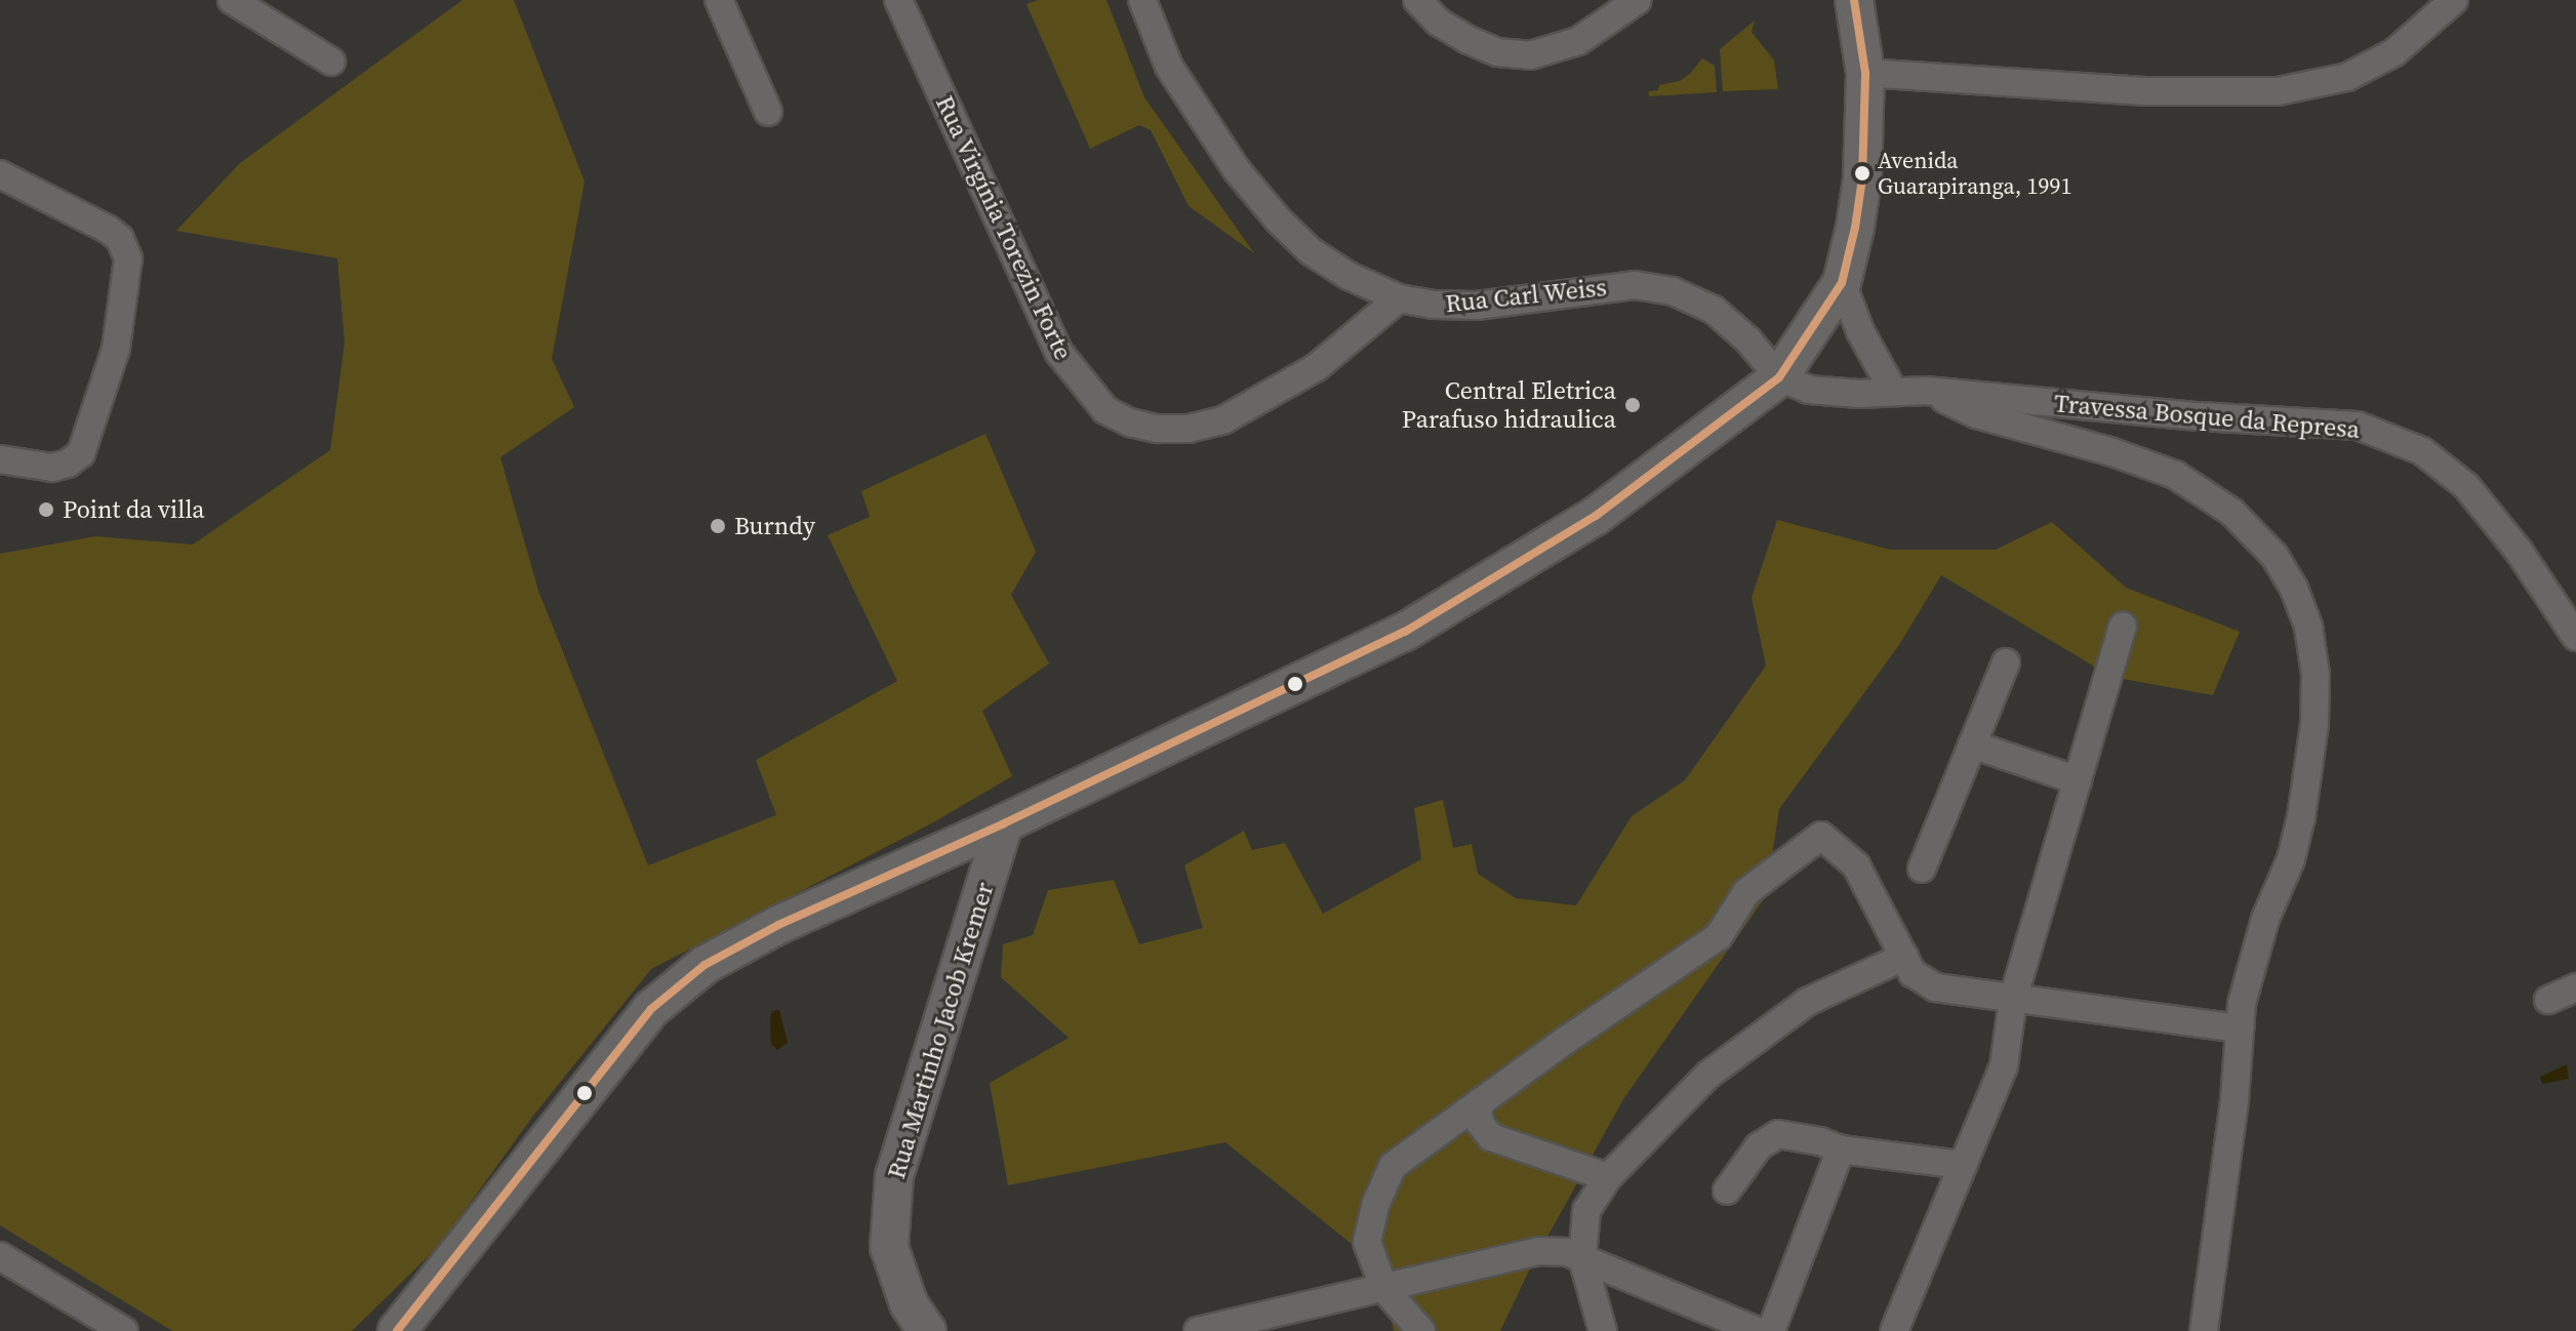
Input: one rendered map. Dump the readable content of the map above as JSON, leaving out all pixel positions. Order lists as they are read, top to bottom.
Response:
{
  "streets": {
    "main road": ["Rua Martinho Jacob Kremer"],
    "street": ["Rua Virgínia Torezin Forte", "Rua Carl Weiss", "Travessa Bosque da Represa"]
  },
  "crossings": [
    ["Rua Virgínia Torezin Forte", "Rua Carl Weiss"],
    ["Rua Carl Weiss", "Travessa Bosque da Represa"]
  ],
  "places": [
    "Avenida Guarapiranga, 1991",
    "Central Eletrica Parafuso hidraulica",
    "Point da villa",
    "Burndy"
  ]
}
